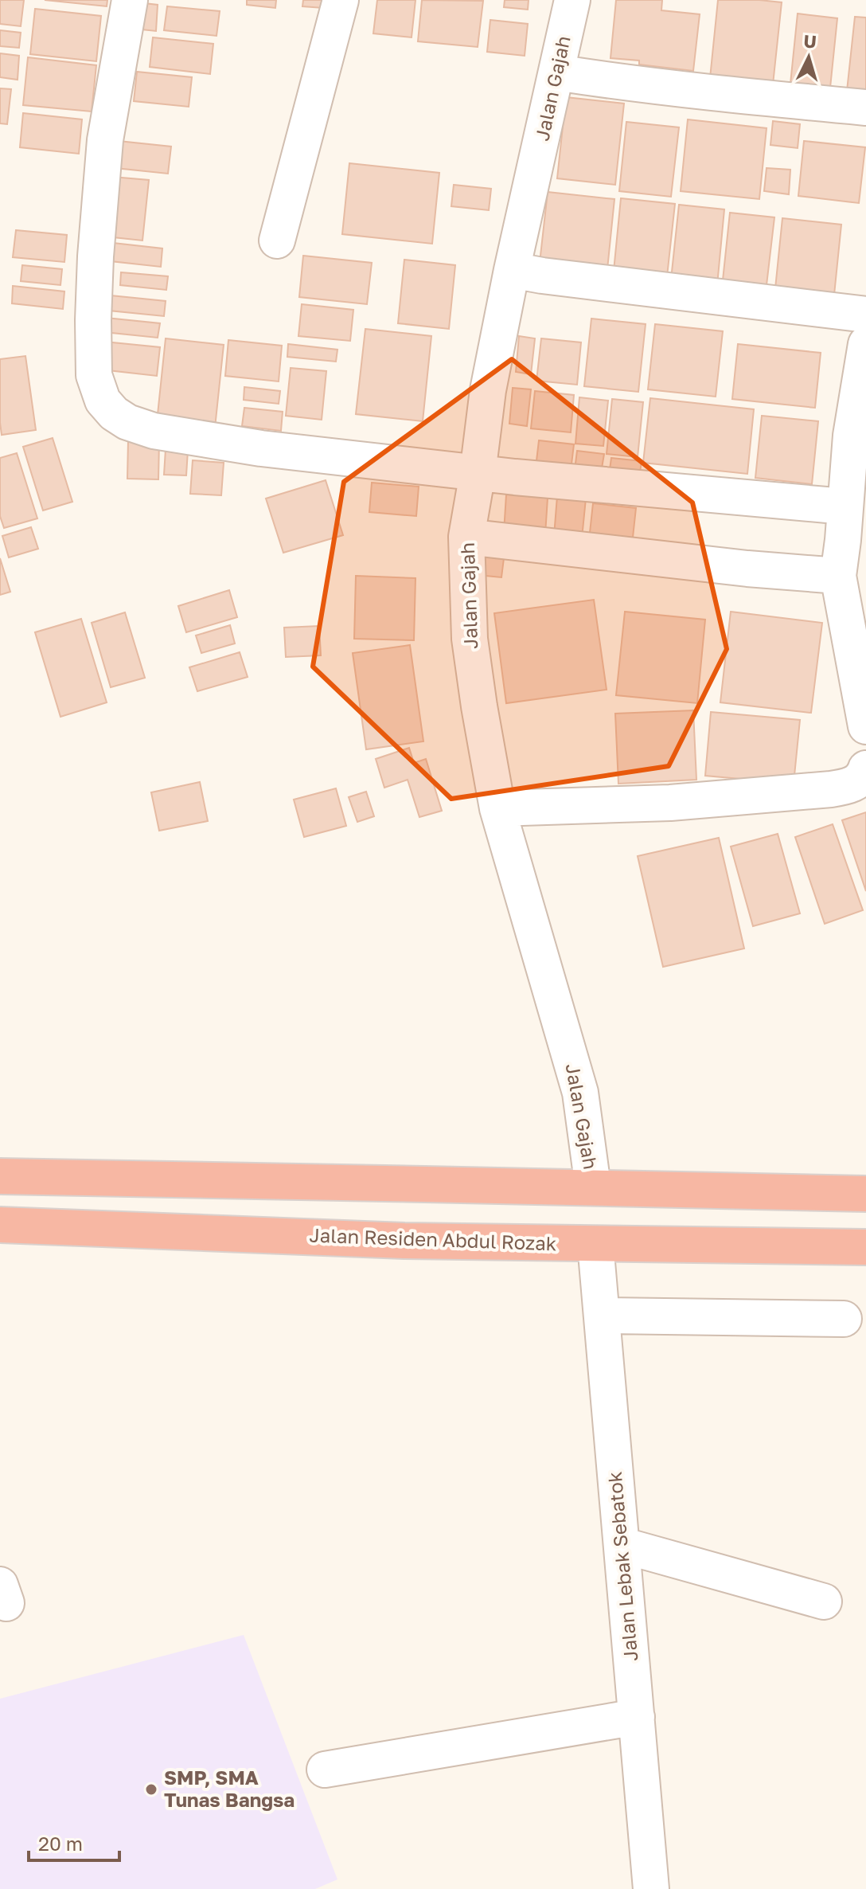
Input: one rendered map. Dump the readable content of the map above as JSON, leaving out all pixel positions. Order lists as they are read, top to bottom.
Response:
{
  "streets": {
    "highway": ["Jalan Residen Abdul Rozak"],
    "street": ["Jalan Gajah", "Jalan Lebak Sebatok"]
  },
  "crossings": [
    ["Jalan Residen Abdul Rozak", "Jalan Lebak Sebatok"]
  ],
  "places": ["SMP, SMA Tunas Bangsa"],
  "scale_bar": "20 m",
  "north": "top"
}
